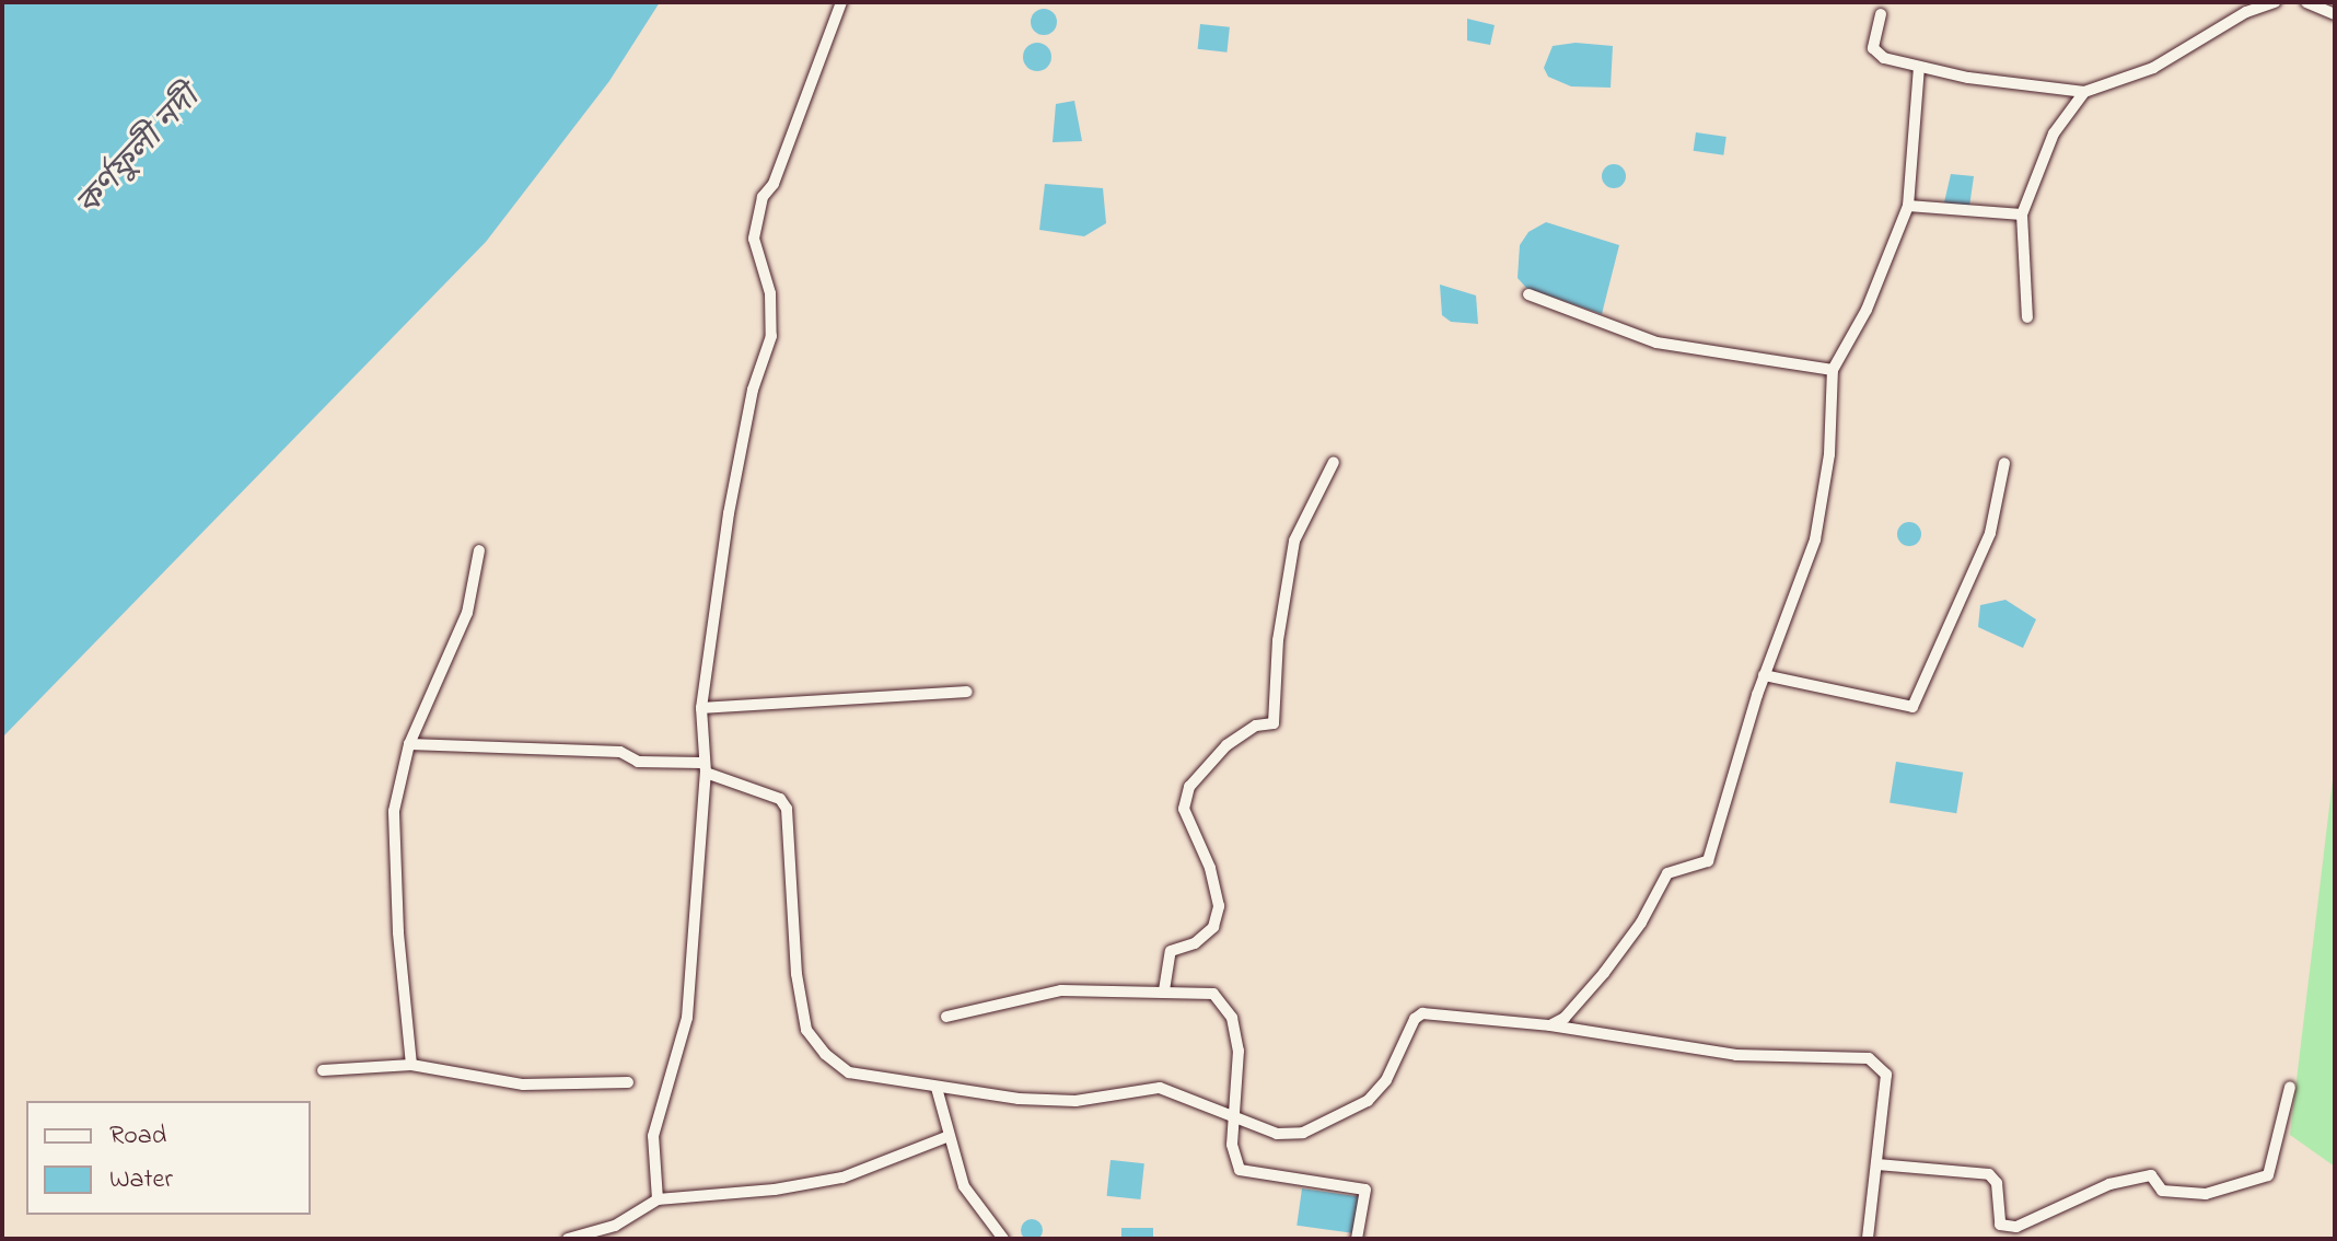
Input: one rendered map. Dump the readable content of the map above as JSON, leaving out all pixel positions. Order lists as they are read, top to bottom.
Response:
{
  "water": ["কর্ণফুলী নদী"],
  "legend": ["Road", "Water"]
}
